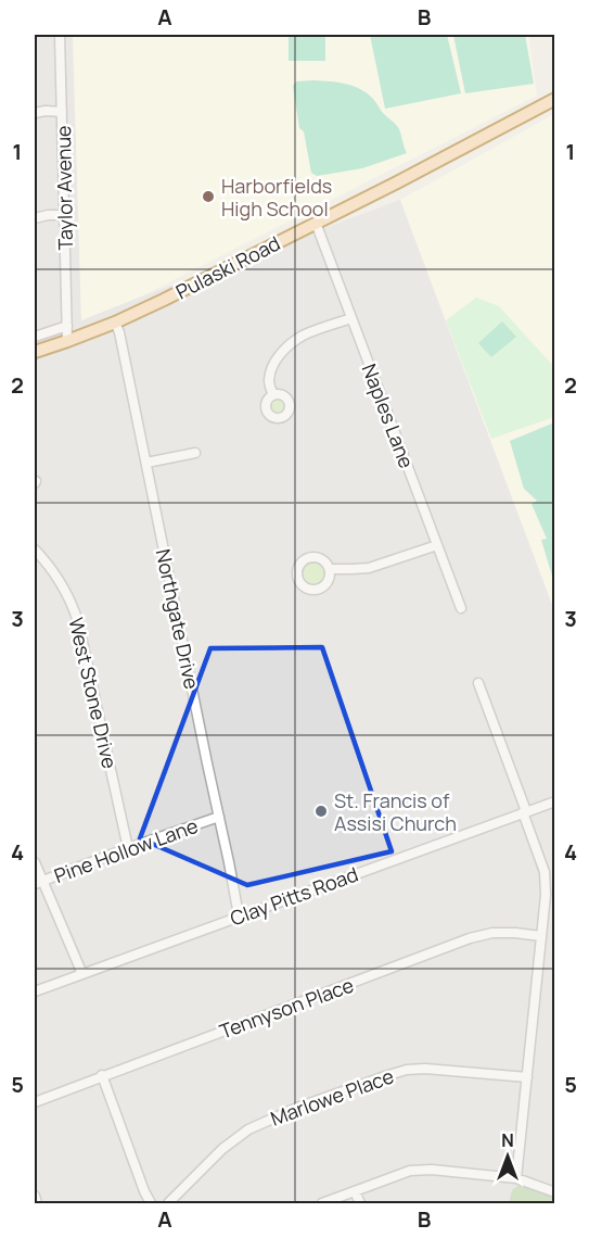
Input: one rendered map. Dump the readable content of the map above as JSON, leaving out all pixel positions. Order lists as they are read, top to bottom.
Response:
{
  "streets": {
    "main road": ["Pulaski Road"],
    "street": [
      "Taylor Avenue",
      "Naples Lane",
      "Northgate Drive",
      "West Stone Drive",
      "Pine Hollow Lane",
      "Clay Pitts Road",
      "Tennyson Place",
      "Marlowe Place"
    ]
  },
  "crossings": [
    ["Taylor Avenue", "Pulaski Road"],
    ["Pulaski Road", "Naples Lane"],
    ["Pulaski Road", "Northgate Drive"],
    ["Northgate Drive", "Pine Hollow Lane"],
    ["Northgate Drive", "Clay Pitts Road"],
    ["West Stone Drive", "Pine Hollow Lane"]
  ],
  "places": ["Harborfields High School", "St. Francis of Assisi Church"],
  "north": "top",
  "grid": {
    "columns": ["A", "B"],
    "rows": [
      "1",
      "2",
      "3",
      "4",
      "5"
    ]
  }
}
